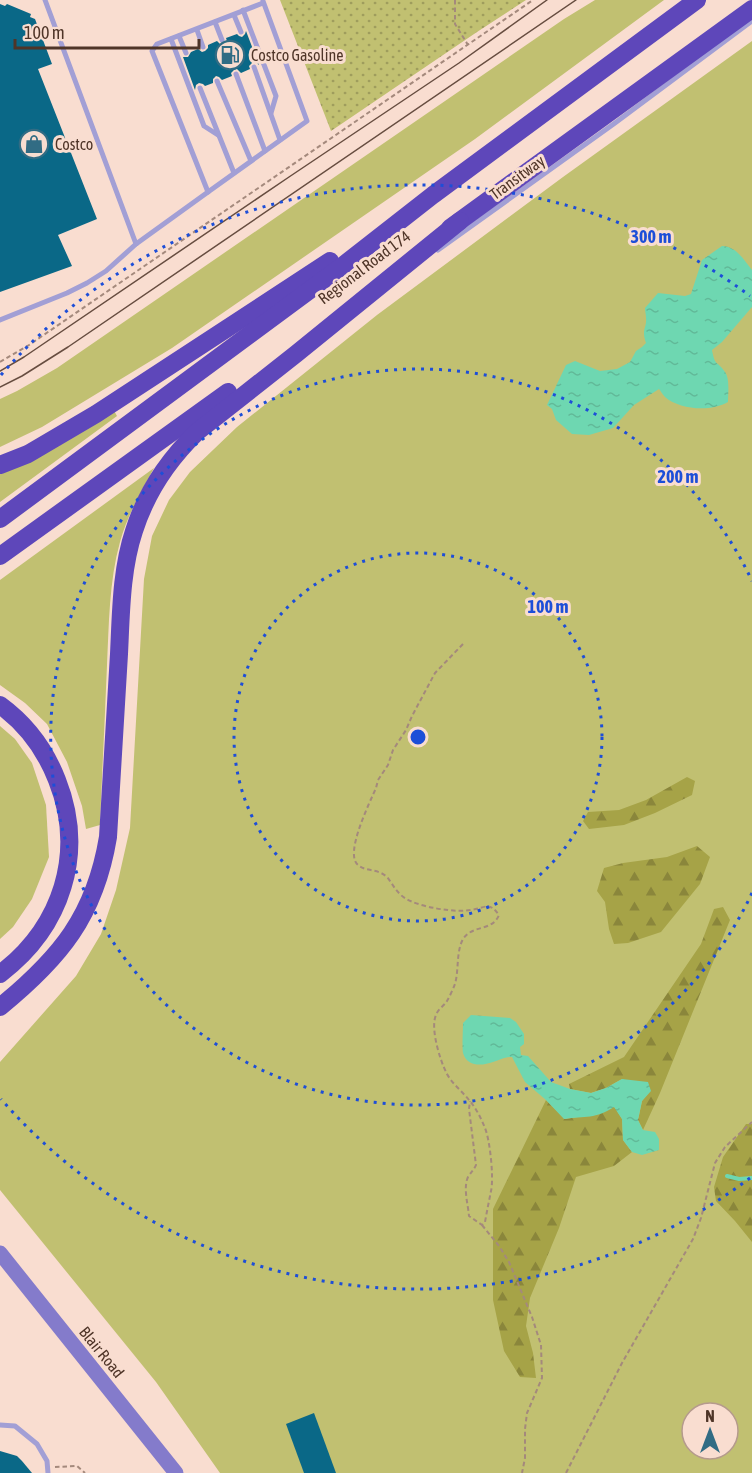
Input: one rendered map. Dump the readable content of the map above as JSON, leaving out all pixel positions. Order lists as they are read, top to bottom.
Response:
{
  "streets": {
    "highway": ["Regional Road 174"],
    "main road": ["Blair Road"],
    "lane": ["Transitway"]
  },
  "places": {
    "fuel station": ["Costco Gasoline"],
    "shop": ["Costco"]
  },
  "scale_bar": "100 m",
  "north": "top",
  "rings": ["300 m", "200 m", "100 m"]
}
